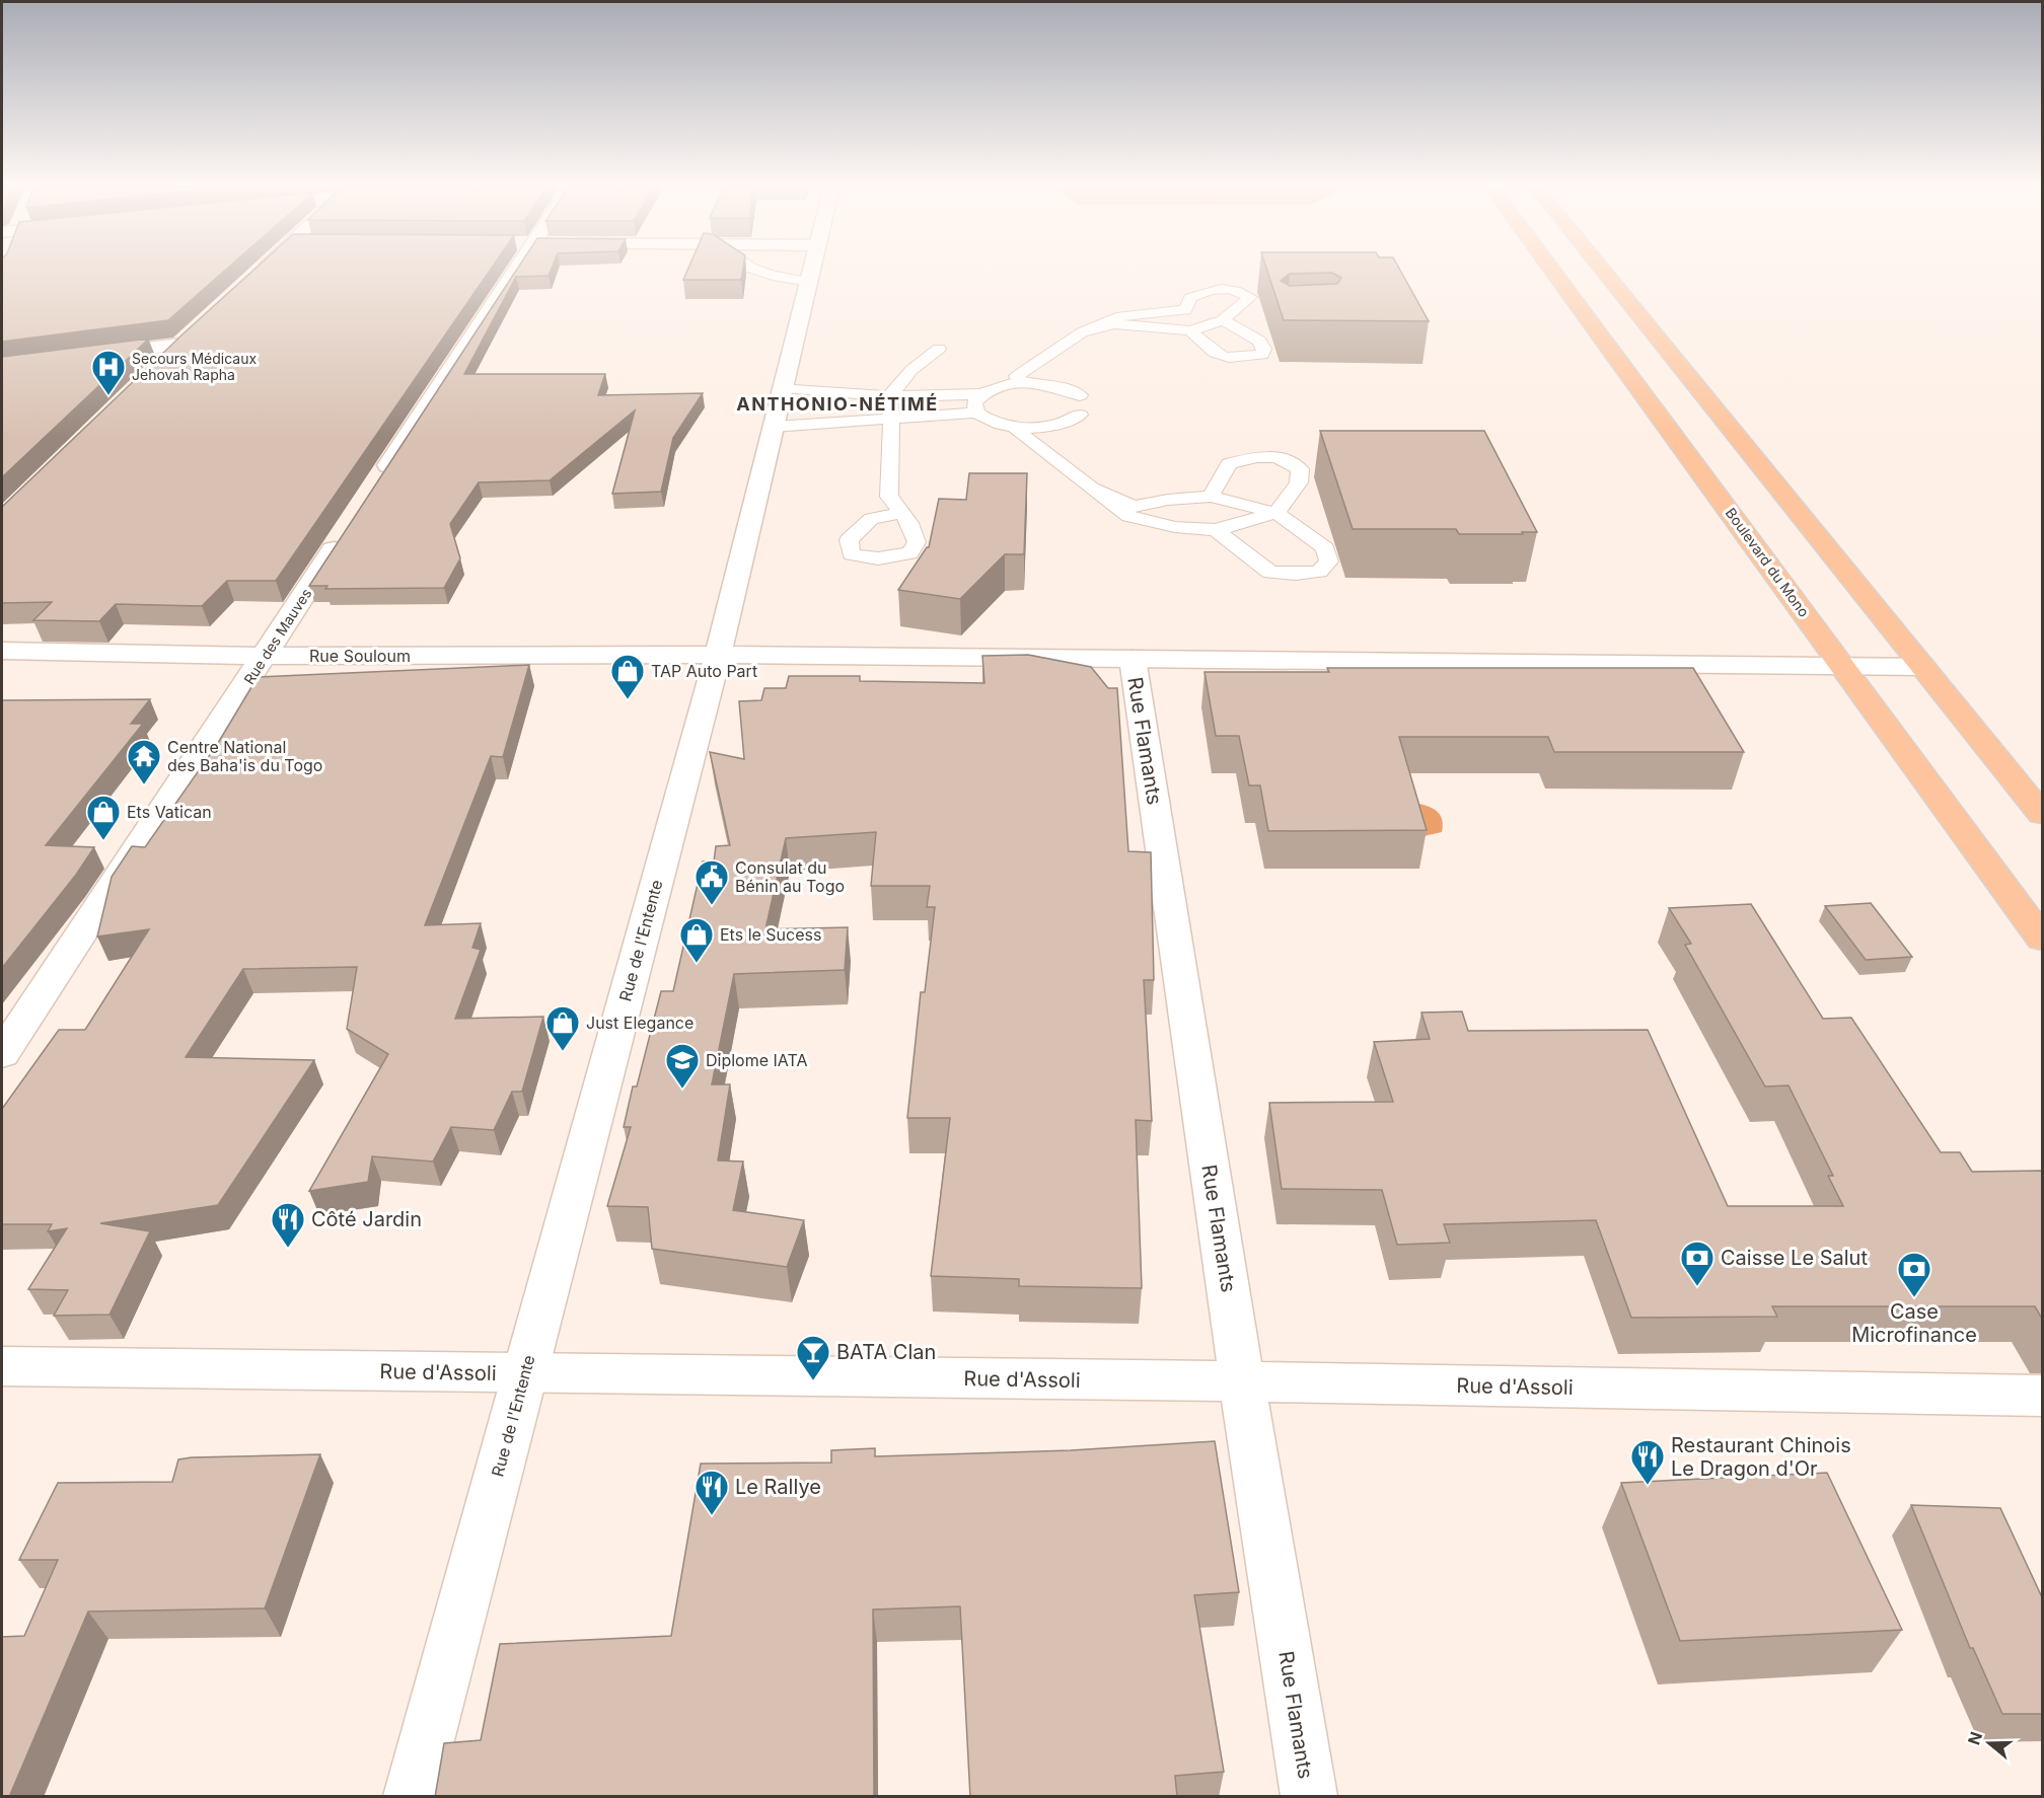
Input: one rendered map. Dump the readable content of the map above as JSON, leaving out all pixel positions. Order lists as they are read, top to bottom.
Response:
{
  "streets": {
    "highway": ["Boulevard du Mono"],
    "street": [
      "Rue des Mauves",
      "Rue Souloum",
      "Rue Flamants",
      "Rue de l'Entente",
      "Rue d'Assoli"
    ]
  },
  "crossings": [
    ["Boulevard du Mono", "Rue Souloum"],
    ["Rue des Mauves", "Rue Souloum"],
    ["Rue Souloum", "Rue Flamants"],
    ["Rue Souloum", "Rue de l'Entente"],
    ["Rue Flamants", "Rue d'Assoli"],
    ["Rue de l'Entente", "Rue d'Assoli"]
  ],
  "districts": ["ANTHONIO-NÉTIMÉ"],
  "places": {
    "hospital": ["Secours Médicaux Jehovah Rapha"],
    "shop": [
      "TAP Auto Part",
      "Ets Vatican",
      "Ets le Sucess",
      "Just Elegance"
    ],
    "temple": ["Centre National des Baha'is du Togo"],
    "public building": ["Consulat du Bénin au Togo"],
    "school or university": ["Diplome IATA"],
    "restaurant": ["Côté Jardin", "Restaurant Chinois Le Dragon d'Or", "Le Rallye"],
    "bank": ["Caisse Le Salut", "Case Microfinance"],
    "bar": ["BATA Clan"]
  },
  "north": "left"
}
